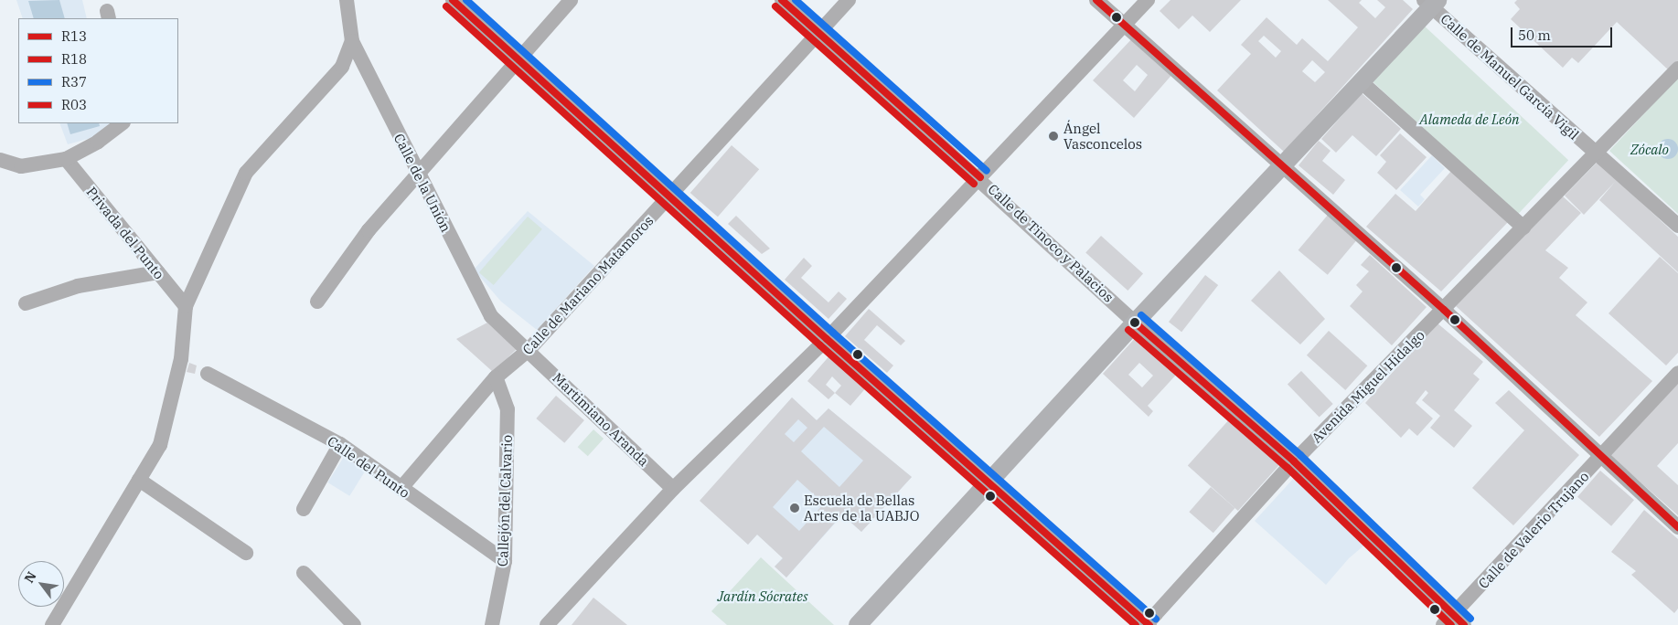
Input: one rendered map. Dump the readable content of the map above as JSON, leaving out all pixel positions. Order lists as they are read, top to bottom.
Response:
{
  "streets": {
    "street": [
      "Calle de Manuel García Vigil",
      "Calle de la Unión",
      "Privada del Punto",
      "Calle de Tinoco y Palacios",
      "Calle de Mariano Matamoros",
      "Avenida Miguel Hidalgo",
      "Martimiano Aranda",
      "Calle del Punto",
      "Callejón del Calvario",
      "Calle de Valerio Trujano"
    ]
  },
  "crossings": [
    ["Calle de Manuel García Vigil", "Avenida Miguel Hidalgo"],
    ["Calle de la Unión", "Calle de Mariano Matamoros"],
    ["Calle de la Unión", "Martimiano Aranda"],
    ["Calle de Tinoco y Palacios", "Calle de Mariano Matamoros"],
    ["Calle de Tinoco y Palacios", "Avenida Miguel Hidalgo"],
    ["Calle de Tinoco y Palacios", "Calle de Valerio Trujano"],
    ["Calle de Mariano Matamoros", "Martimiano Aranda"],
    ["Calle de Mariano Matamoros", "Calle del Punto"],
    ["Calle de Mariano Matamoros", "Callejón del Calvario"],
    ["Calle del Punto", "Callejón del Calvario"]
  ],
  "parks": ["Alameda de León", "Zócalo", "Jardín Sócrates"],
  "places": ["Ángel Vasconcelos", "Escuela de Bellas Artes de la UABJO"],
  "lines": [
    "transit line R13",
    "transit line R37",
    "transit line R03",
    "transit line R18"
  ],
  "legend": [
    "R13",
    "R18",
    "R37",
    "R03"
  ],
  "scale_bar": "50 m",
  "north": "top left"
}
